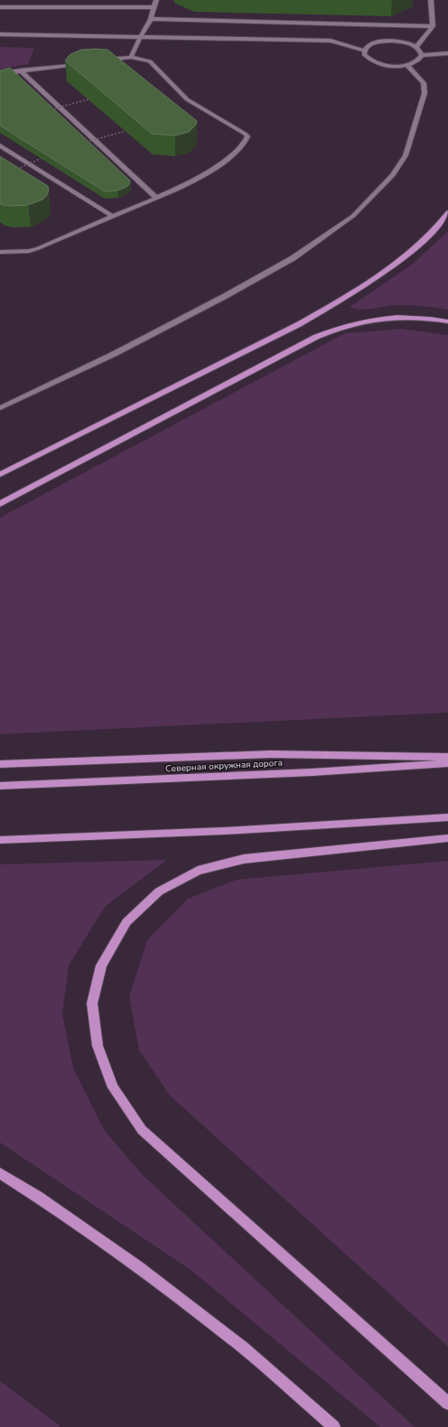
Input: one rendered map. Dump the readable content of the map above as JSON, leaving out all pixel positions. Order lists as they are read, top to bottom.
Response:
{
  "streets": {
    "main road": ["Северная окружная дорога"]
  }
}
